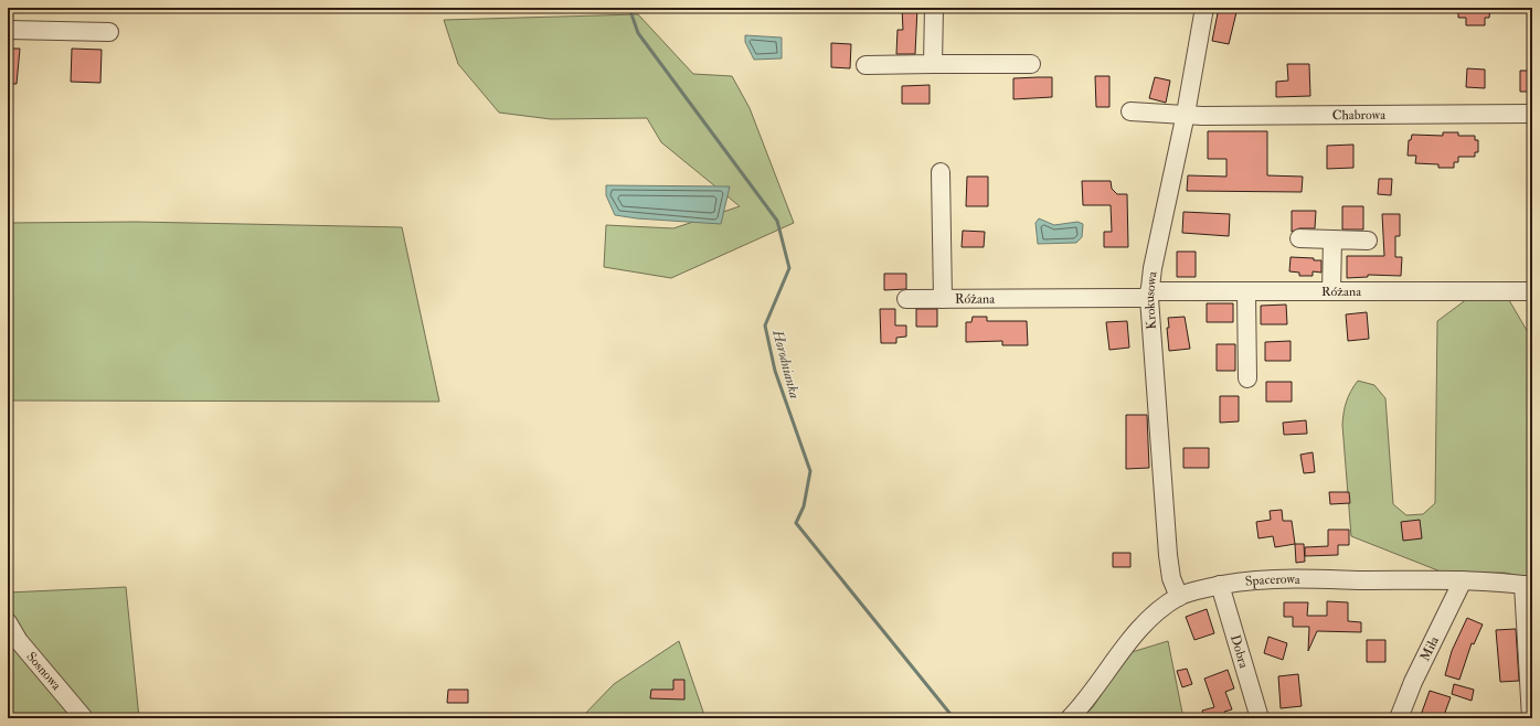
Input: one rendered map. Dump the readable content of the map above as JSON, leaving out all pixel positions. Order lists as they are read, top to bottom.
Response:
{
  "streets": {
    "street": [
      "Chabrowa",
      "Różana",
      "Krokusowa",
      "Spacerowa",
      "Miła",
      "Dobra",
      "Sosnowa"
    ]
  },
  "crossings": [
    ["Chabrowa", "Krokusowa"],
    ["Różana", "Krokusowa"],
    ["Krokusowa", "Spacerowa"],
    ["Spacerowa", "Miła"],
    ["Spacerowa", "Dobra"]
  ],
  "water": ["Horodnianka"]
}
